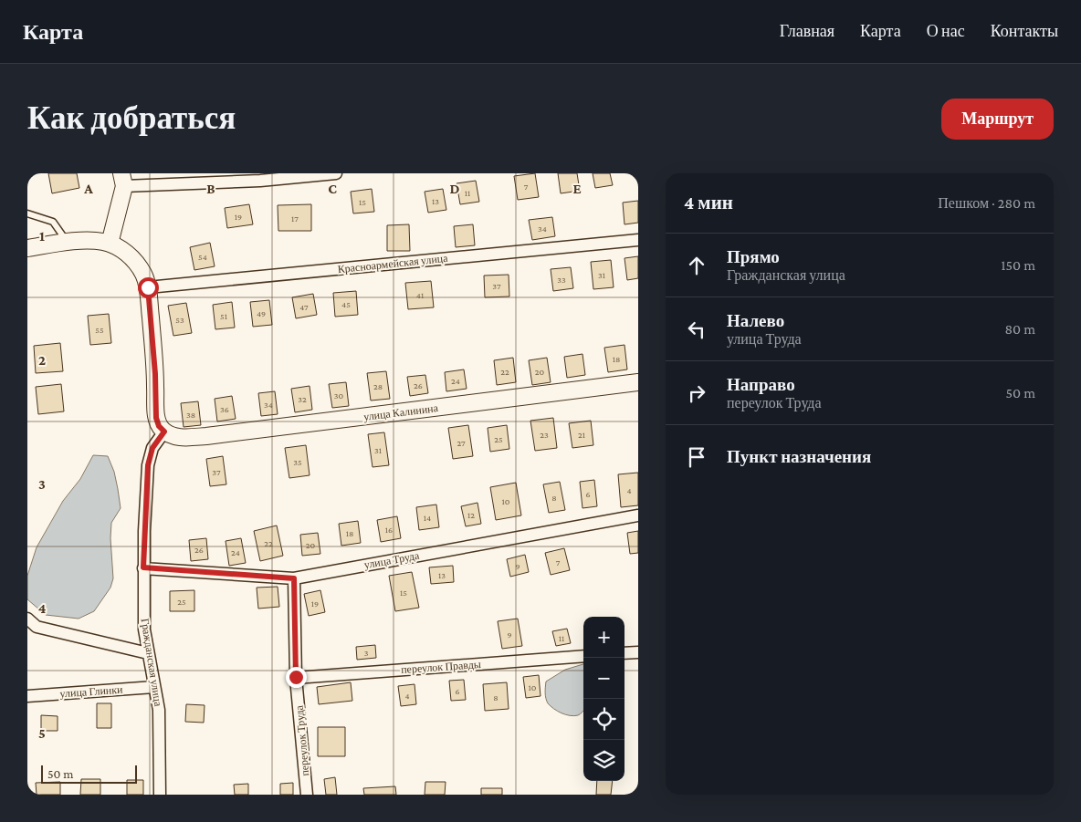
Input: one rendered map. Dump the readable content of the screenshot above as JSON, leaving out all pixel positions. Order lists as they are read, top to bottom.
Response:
{
  "streets": {
    "main road": ["улица Калинина"],
    "street": [
      "Красноармейская улица",
      "улица Труда",
      "Гражданская улица",
      "переулок Правды",
      "улица Глинки",
      "переулок Труда"
    ]
  },
  "crossings": [
    ["улица Калинина", "Гражданская улица"],
    ["улица Труда", "Гражданская улица"],
    ["улица Труда", "переулок Труда"],
    ["Гражданская улица", "улица Глинки"],
    ["переулок Правды", "переулок Труда"]
  ],
  "house_numbers": [
    "7",
    "11",
    "13",
    "15",
    "19",
    "17",
    "34",
    "54",
    "31",
    "33",
    "37",
    "41",
    "45",
    "47",
    "49",
    "51",
    "53",
    "55",
    "18",
    "22",
    "20",
    "24",
    "26",
    "28",
    "30",
    "32",
    "34",
    "36",
    "38",
    "23",
    "21",
    "25",
    "27",
    "31",
    "35",
    "37",
    "4",
    "6",
    "8",
    "10",
    "12",
    "14",
    "16",
    "18",
    "22",
    "20",
    "26",
    "24",
    "7",
    "9",
    "13",
    "15",
    "25",
    "19",
    "9",
    "11",
    "3",
    "10",
    "6",
    "4",
    "8"
  ],
  "scale_bar": "50 m",
  "page": {
    "header": "Карта",
    "nav": [
      "Главная",
      "Карта",
      "О нас",
      "Контакты"
    ],
    "buttons": "Маршрут",
    "title": "Как добраться",
    "heading": ["4 мин", "Пешком · 280 m"],
    "list": [
      ["Прямо", "Гражданская улица", "150 m"],
      ["Налево", "улица Труда", "80 m"],
      ["Направо", "переулок Труда", "50 m"],
      "Пункт назначения"
    ],
    "map_buttons": ["+", "−"],
    "scale": "50 m"
  },
  "grid": {
    "columns": [
      "A",
      "B",
      "C",
      "D",
      "E"
    ],
    "rows": [
      "1",
      "2",
      "3",
      "4",
      "5"
    ]
  }
}
